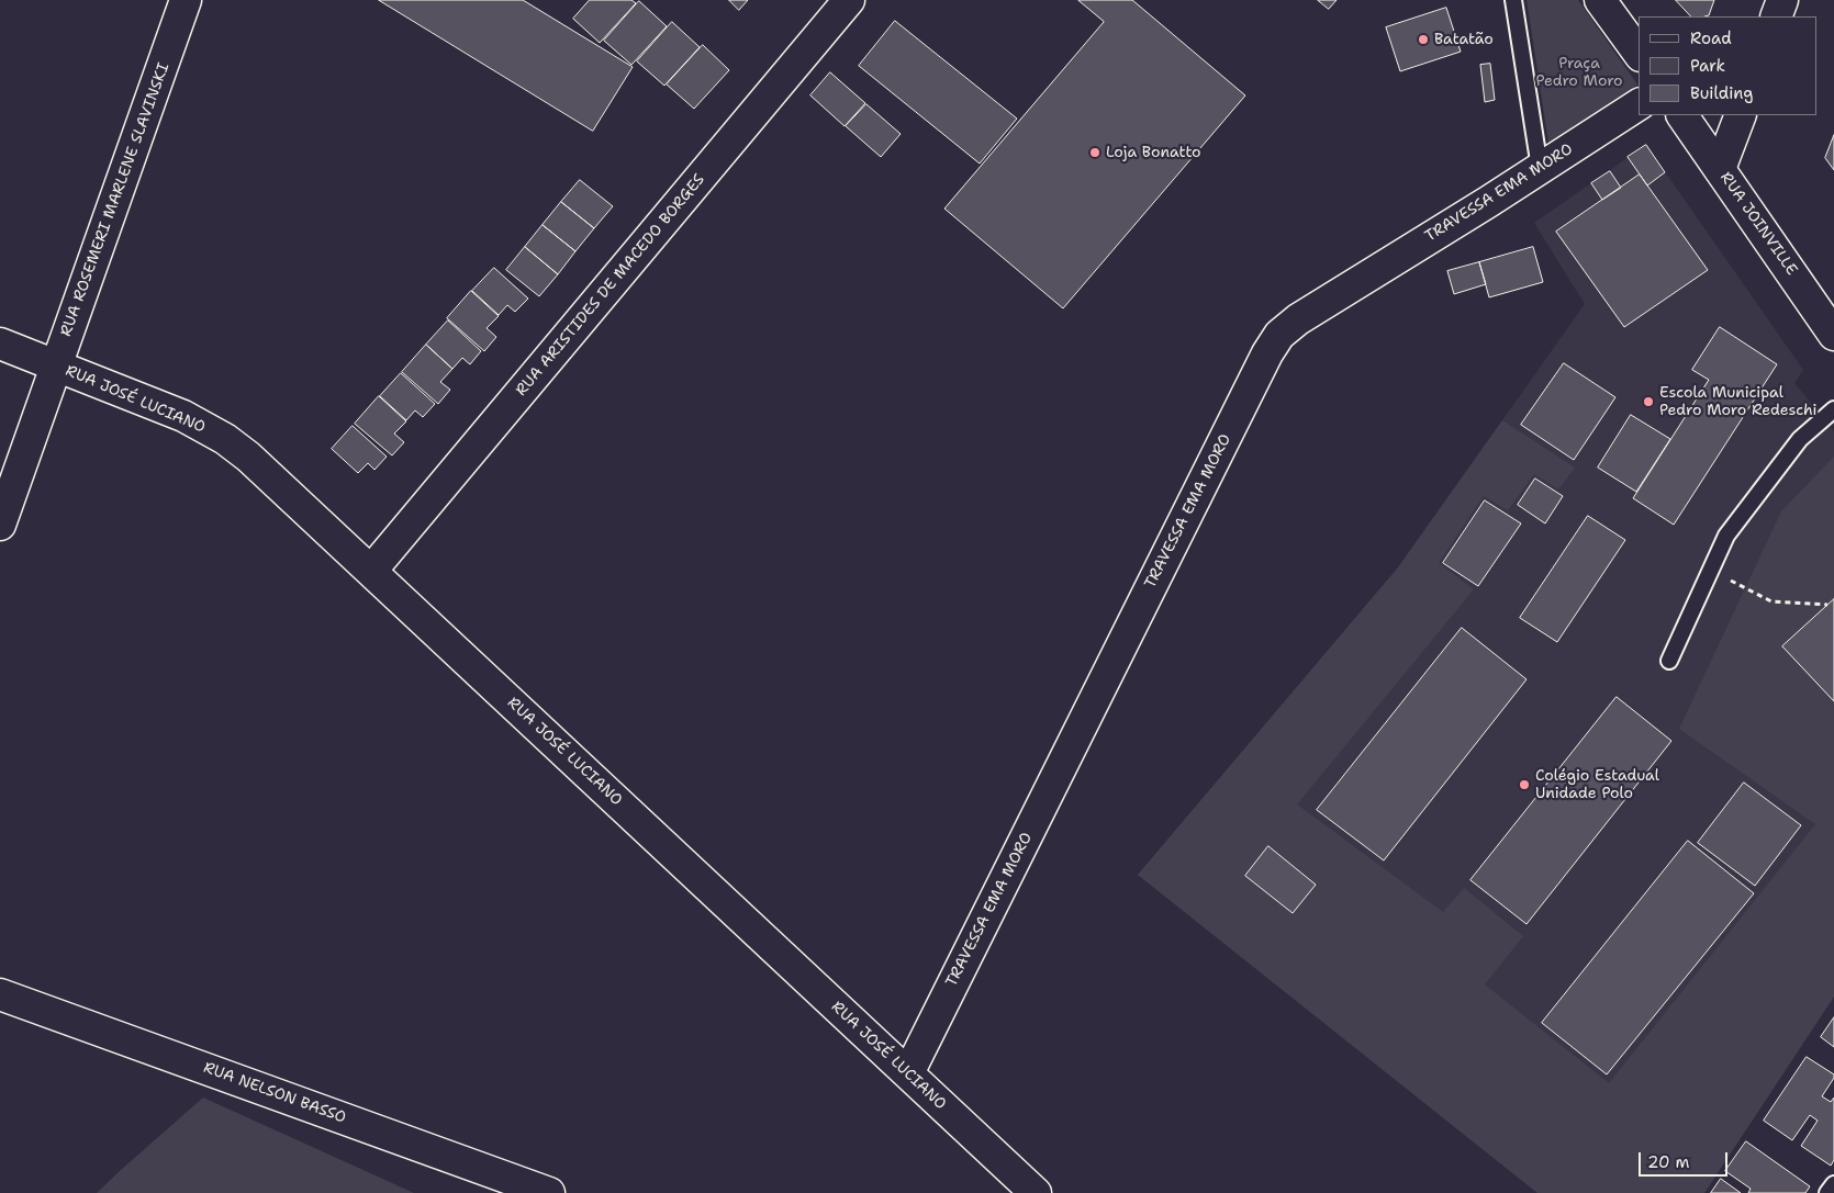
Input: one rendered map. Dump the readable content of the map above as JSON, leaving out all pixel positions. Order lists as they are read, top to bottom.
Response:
{
  "streets": {
    "street": [
      "TRAVESSA EMA MORO",
      "RUA ROSEMERI MARLENE SLAVINSKI",
      "RUA JOINVILLE",
      "RUA ARISTIDES DE MACEDO BORGES",
      "RUA JOSÉ LUCIANO",
      "RUA NELSON BASSO"
    ]
  },
  "crossings": [
    ["TRAVESSA EMA MORO", "RUA JOSÉ LUCIANO"],
    ["RUA ROSEMERI MARLENE SLAVINSKI", "RUA JOSÉ LUCIANO"],
    ["RUA ARISTIDES DE MACEDO BORGES", "RUA JOSÉ LUCIANO"]
  ],
  "parks": ["Praça Pedro Moro"],
  "places": [
    "Batatão",
    "Loja Bonatto",
    "Escola Municipal Pedro Moro Redeschi",
    "Colégio Estadual Unidade Polo"
  ],
  "legend": ["Road", "Park", "Building"],
  "scale_bar": "20 m"
}
